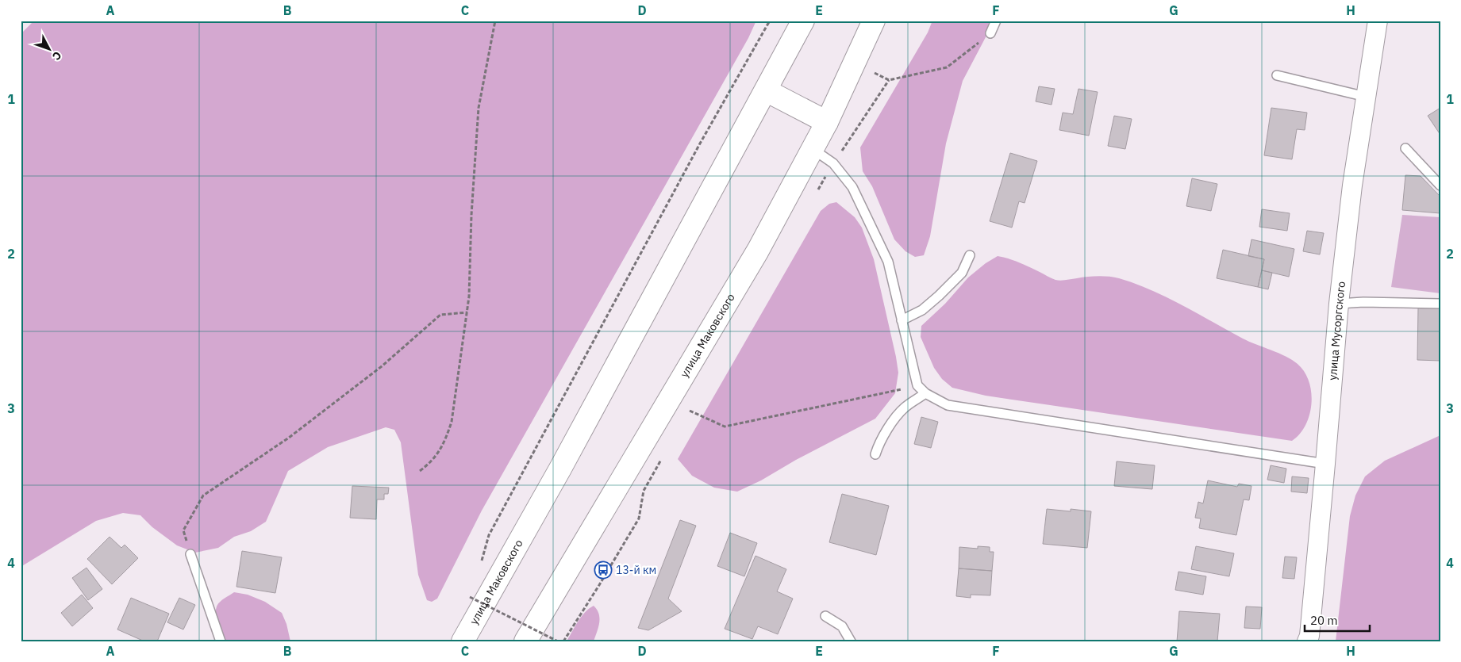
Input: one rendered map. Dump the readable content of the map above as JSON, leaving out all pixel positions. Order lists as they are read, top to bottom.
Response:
{
  "streets": {
    "highway": ["улица Маковского"],
    "street": ["улица Мусоргского"]
  },
  "places": {
    "bus stop": ["13-й км"]
  },
  "scale_bar": "20 m",
  "north": "bottom right",
  "grid": {
    "columns": [
      "A",
      "B",
      "C",
      "D",
      "E",
      "F",
      "G",
      "H"
    ],
    "rows": [
      "1",
      "2",
      "3",
      "4"
    ]
  }
}
